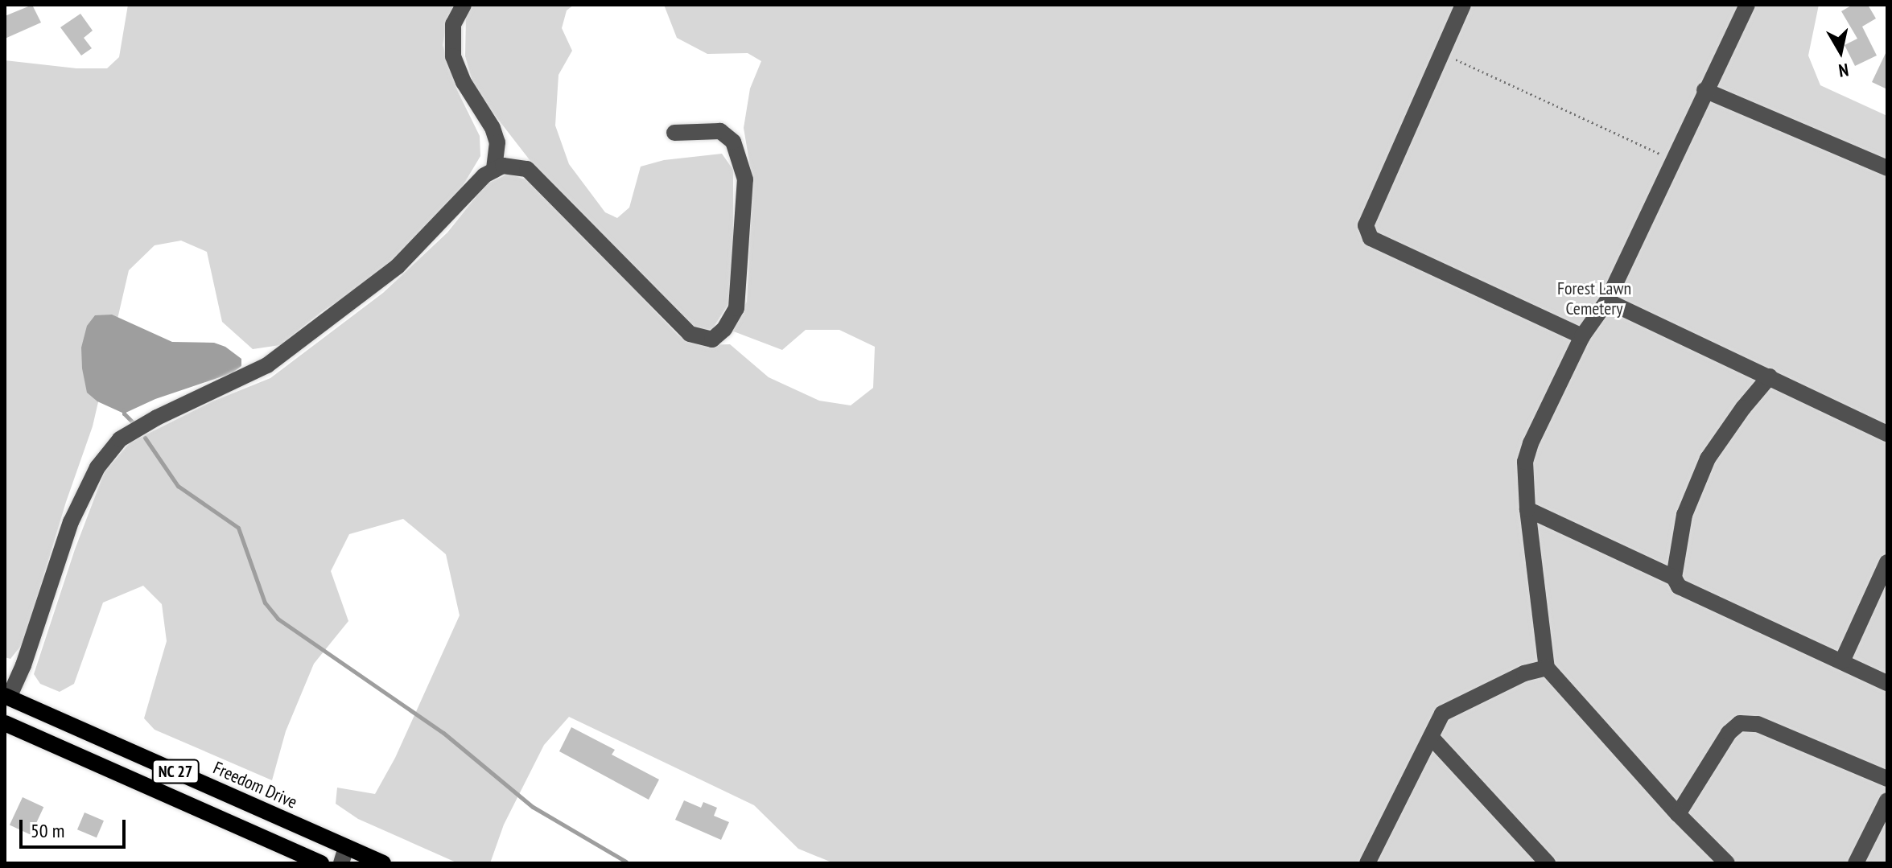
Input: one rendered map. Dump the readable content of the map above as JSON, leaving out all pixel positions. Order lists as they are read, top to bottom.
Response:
{
  "streets": {
    "main road": ["NC 27", "Freedom Drive"]
  },
  "parks": ["Forest Lawn Cemetery"],
  "scale_bar": "50 m",
  "north": "bottom"
}
